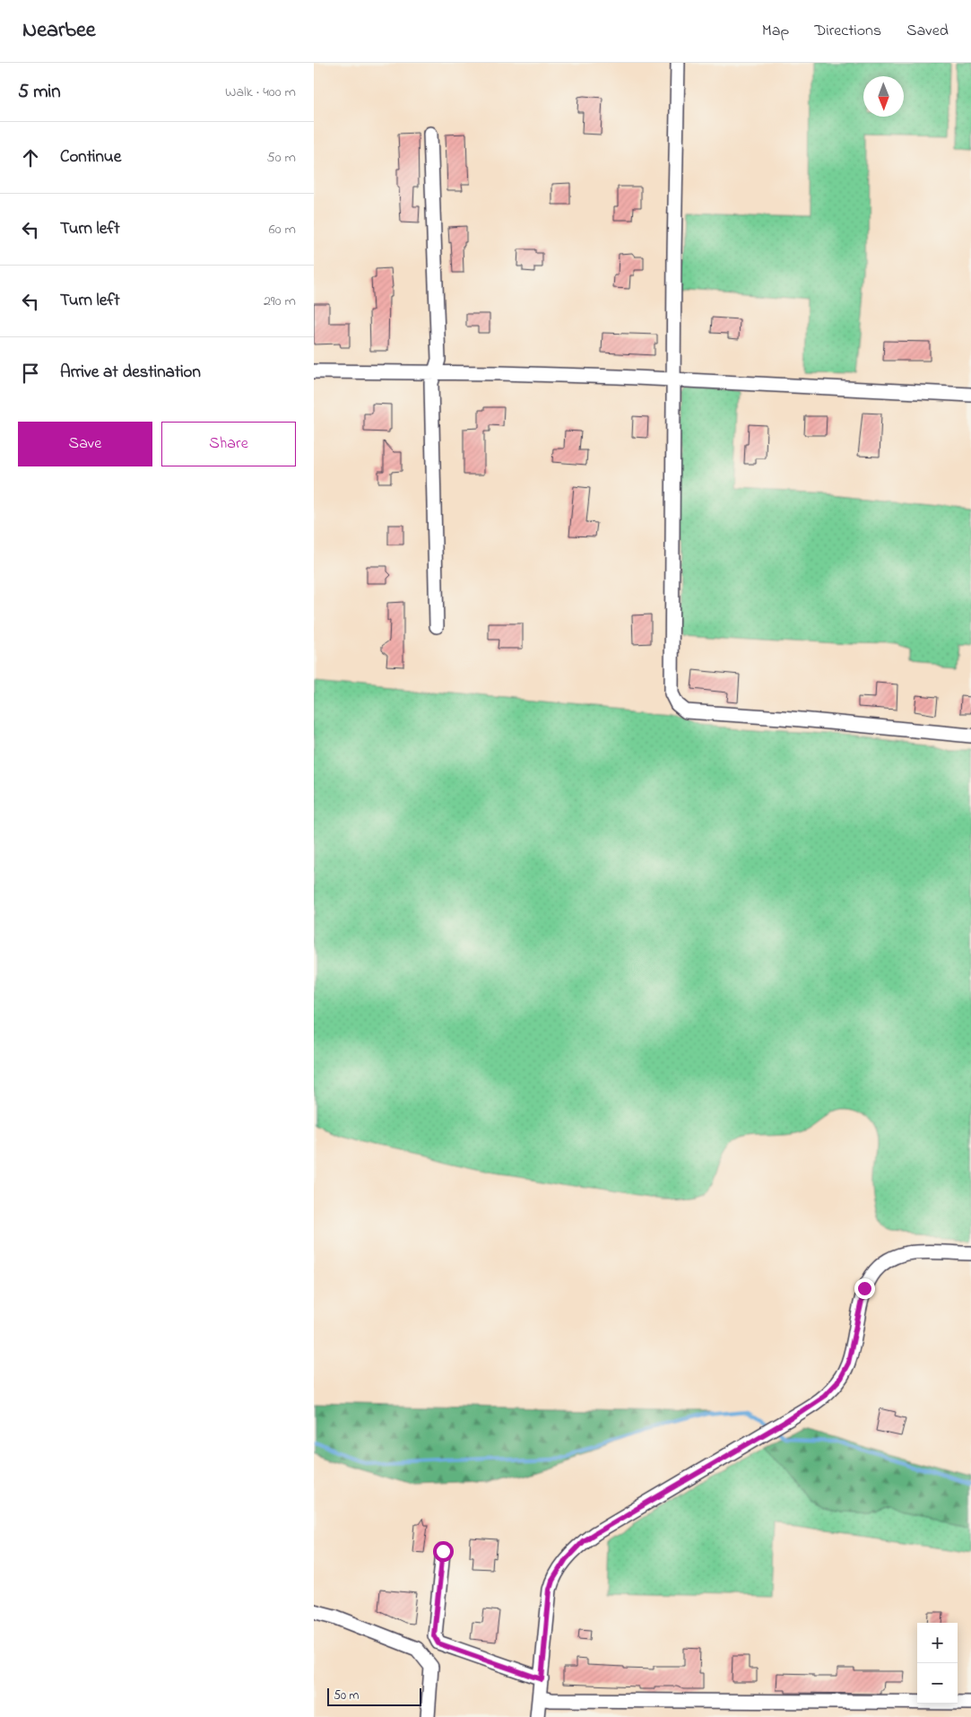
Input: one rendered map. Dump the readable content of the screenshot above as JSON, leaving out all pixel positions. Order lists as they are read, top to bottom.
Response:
{
  "scale_bar": "50 m",
  "north": "bottom",
  "page": {
    "header": "Nearbee",
    "nav": ["Map", "Directions", "Saved"],
    "heading": ["5 min", "Walk · 400 m"],
    "list": [
      ["Continue", "50 m"],
      ["Turn left", "60 m"],
      ["Turn left", "290 m"],
      "Arrive at destination"
    ],
    "buttons": ["Save", "Share"],
    "map_buttons": ["+", "−"],
    "scale": "50 m"
  }
}
